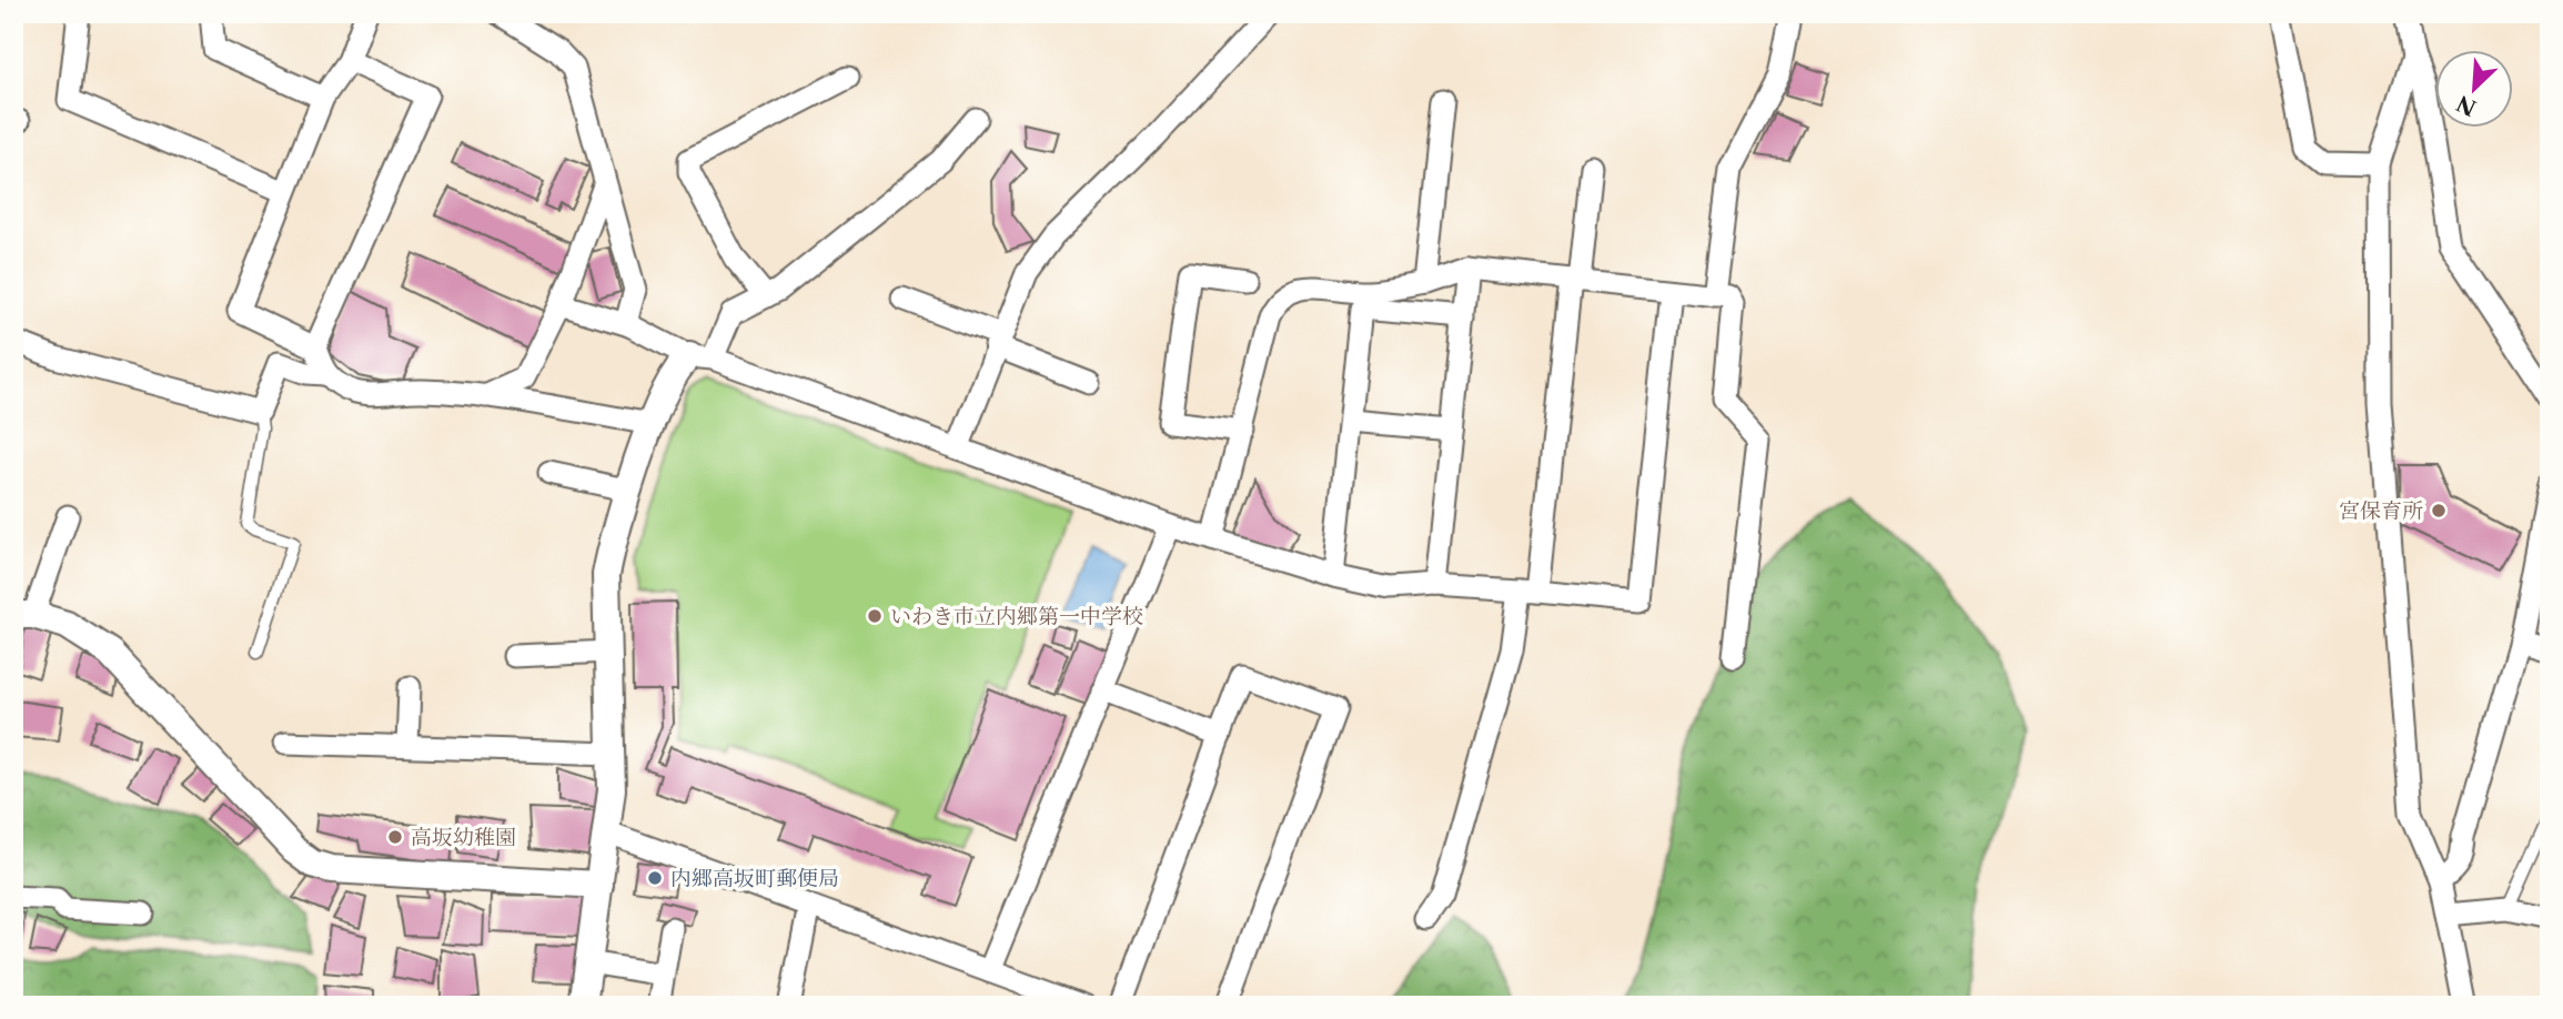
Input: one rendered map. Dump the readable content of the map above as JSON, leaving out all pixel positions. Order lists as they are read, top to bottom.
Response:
{
  "places": [
    "宮保育所",
    "いわき市立内郷第一中学校",
    "高坂幼稚園",
    "内郷高坂町郵便局"
  ],
  "north": "bottom left"
}
